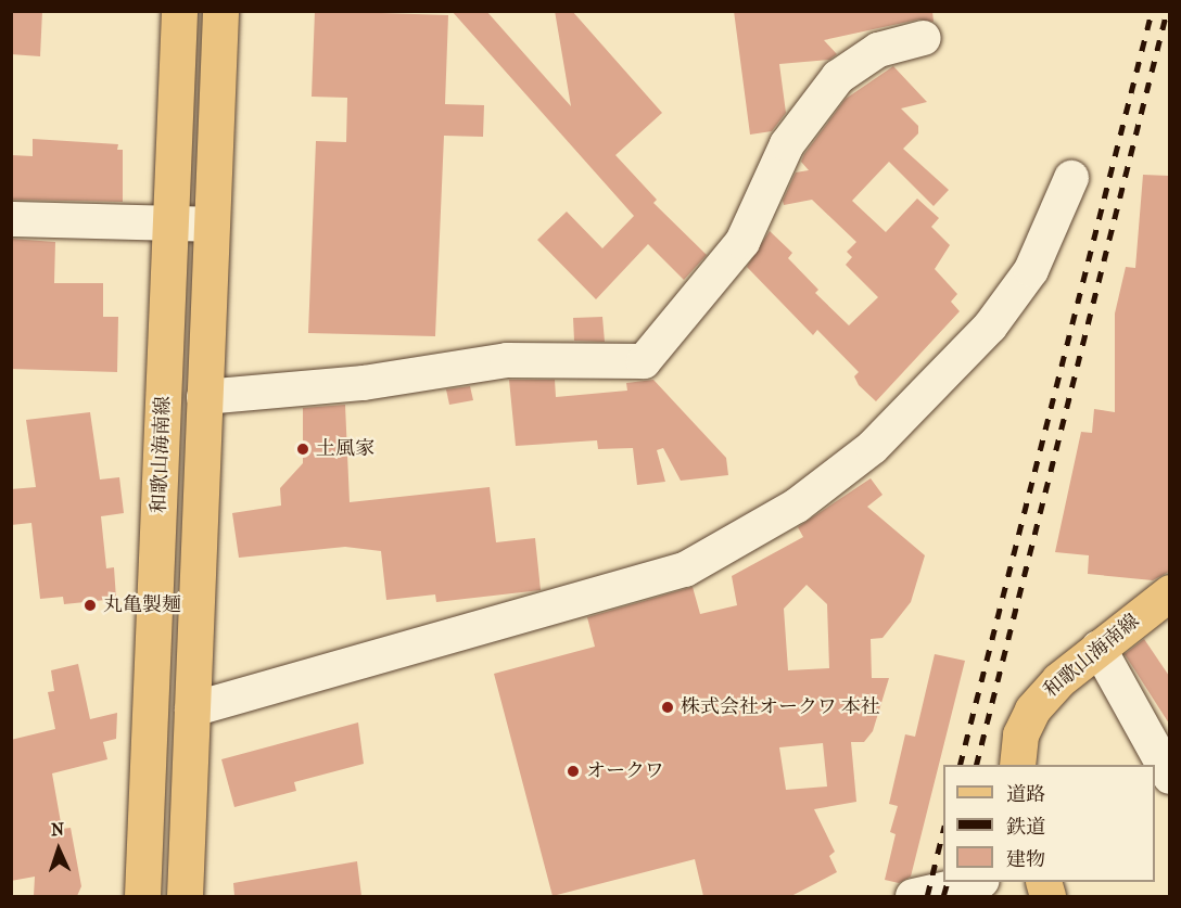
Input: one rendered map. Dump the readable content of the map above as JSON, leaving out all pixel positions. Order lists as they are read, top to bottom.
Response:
{
  "streets": {
    "main road": ["和歌山海南線"]
  },
  "places": [
    "土風家",
    "丸亀製麺",
    "株式会社オークワ 本社",
    "オークワ"
  ],
  "legend": ["道路", "鉄道", "建物"],
  "north": "top"
}
